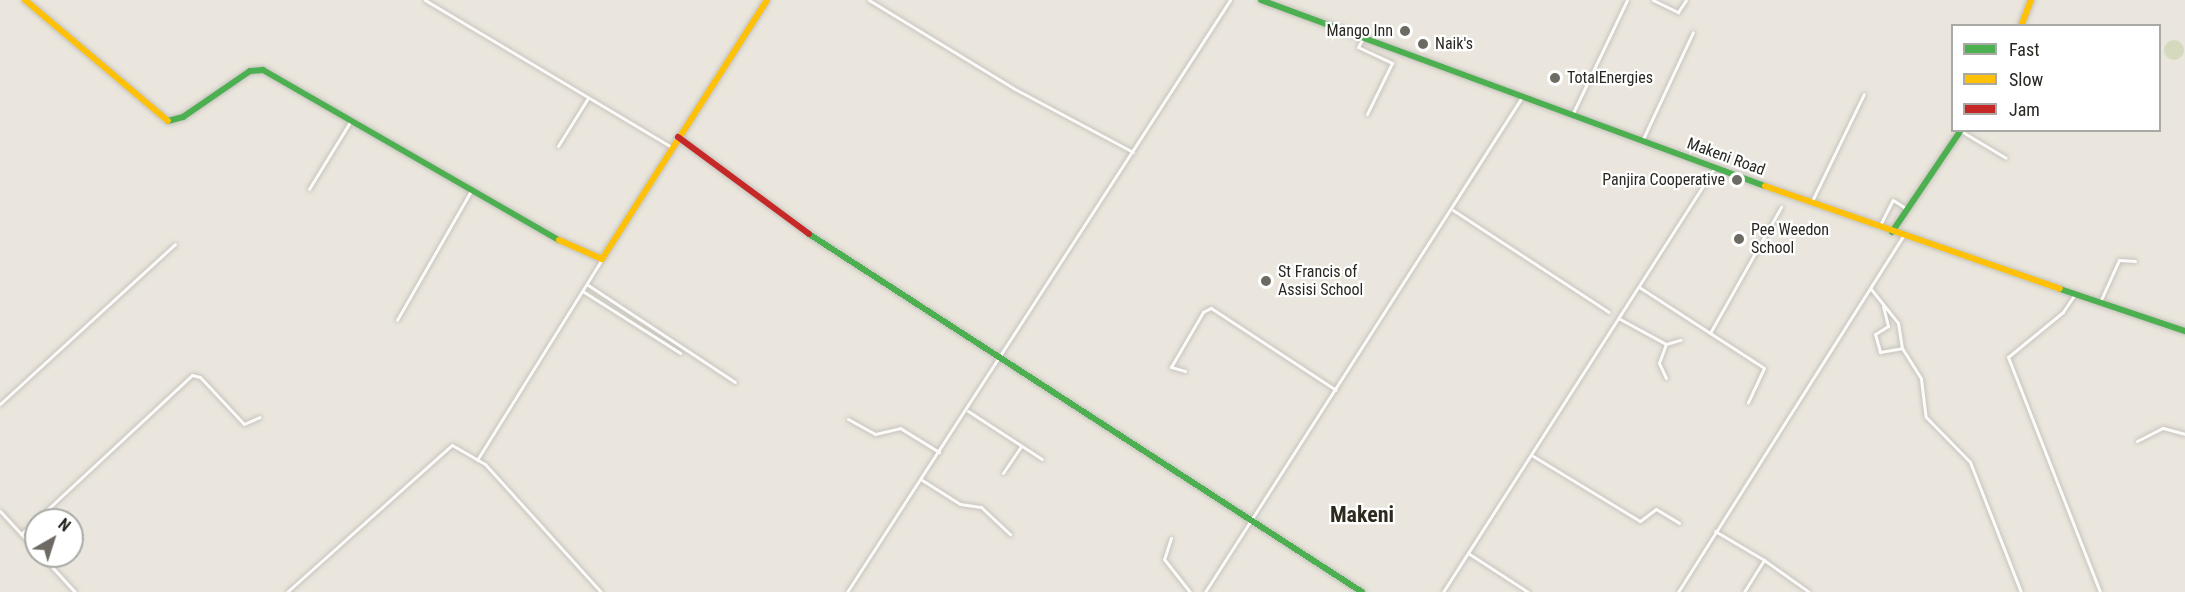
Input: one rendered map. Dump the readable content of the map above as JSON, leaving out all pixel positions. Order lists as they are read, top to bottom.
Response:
{
  "streets": {
    "street": ["Makeni Road"]
  },
  "districts": ["Makeni"],
  "places": [
    "Mango Inn",
    "Naik's",
    "TotalEnergies",
    "Panjira Cooperative",
    "Pee Weedon School",
    "St Francis of Assisi School"
  ],
  "legend": ["Fast", "Slow", "Jam"],
  "north": "top right"
}
